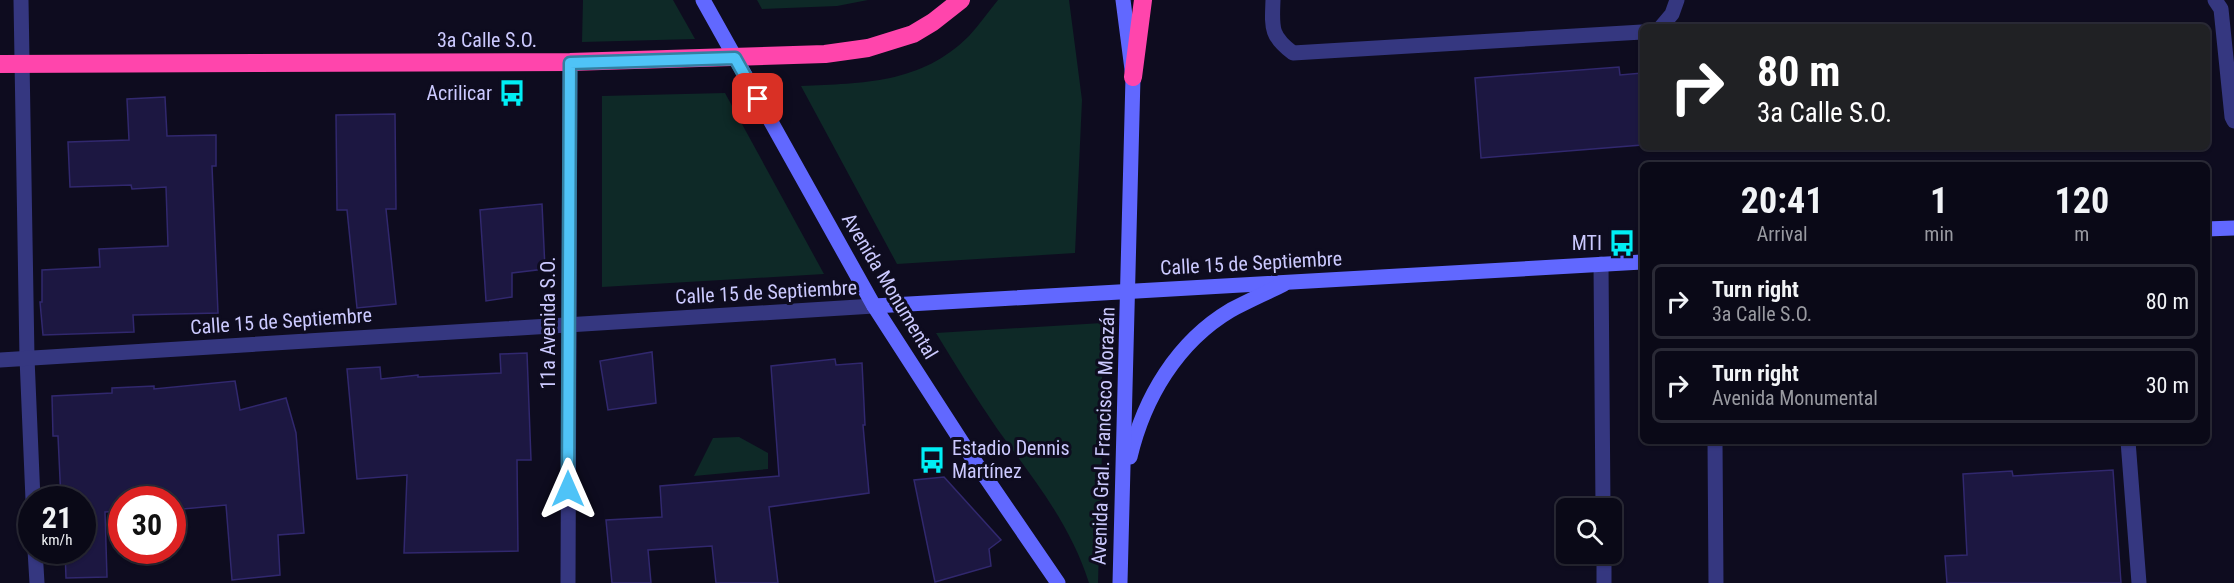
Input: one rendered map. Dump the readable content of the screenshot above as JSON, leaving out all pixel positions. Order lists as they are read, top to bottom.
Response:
{
  "streets": {
    "highway": ["3a Calle S.O."],
    "main road": ["Calle 15 de Septiembre", "Avenida Monumental", "Avenida Gral. Francisco Morazán"],
    "street": ["11a Avenida S.O."]
  },
  "crossings": [
    ["3a Calle S.O.", "Avenida Monumental"],
    ["3a Calle S.O.", "11a Avenida S.O."],
    ["Calle 15 de Septiembre", "Avenida Monumental"],
    ["Calle 15 de Septiembre", "11a Avenida S.O."],
    ["Calle 15 de Septiembre", "Avenida Gral. Francisco Morazán"]
  ],
  "places": {
    "bus stop": ["Acrilicar", "MTI", "Estadio Dennis Martínez"]
  },
  "page": {
    "turn": ["80 m", "3a Calle S.O."],
    "eta": [
      "20:41",
      "Arrival",
      "1",
      "min",
      "120",
      "m"
    ],
    "list": [
      {
        "name": "Turn right",
        "note": "3a Calle S.O.",
        "value": "80 m"
      },
      {
        "name": "Turn right",
        "note": "Avenida Monumental",
        "value": "30 m"
      }
    ],
    "speed": "21 km/h",
    "limit": "30"
  }
}
